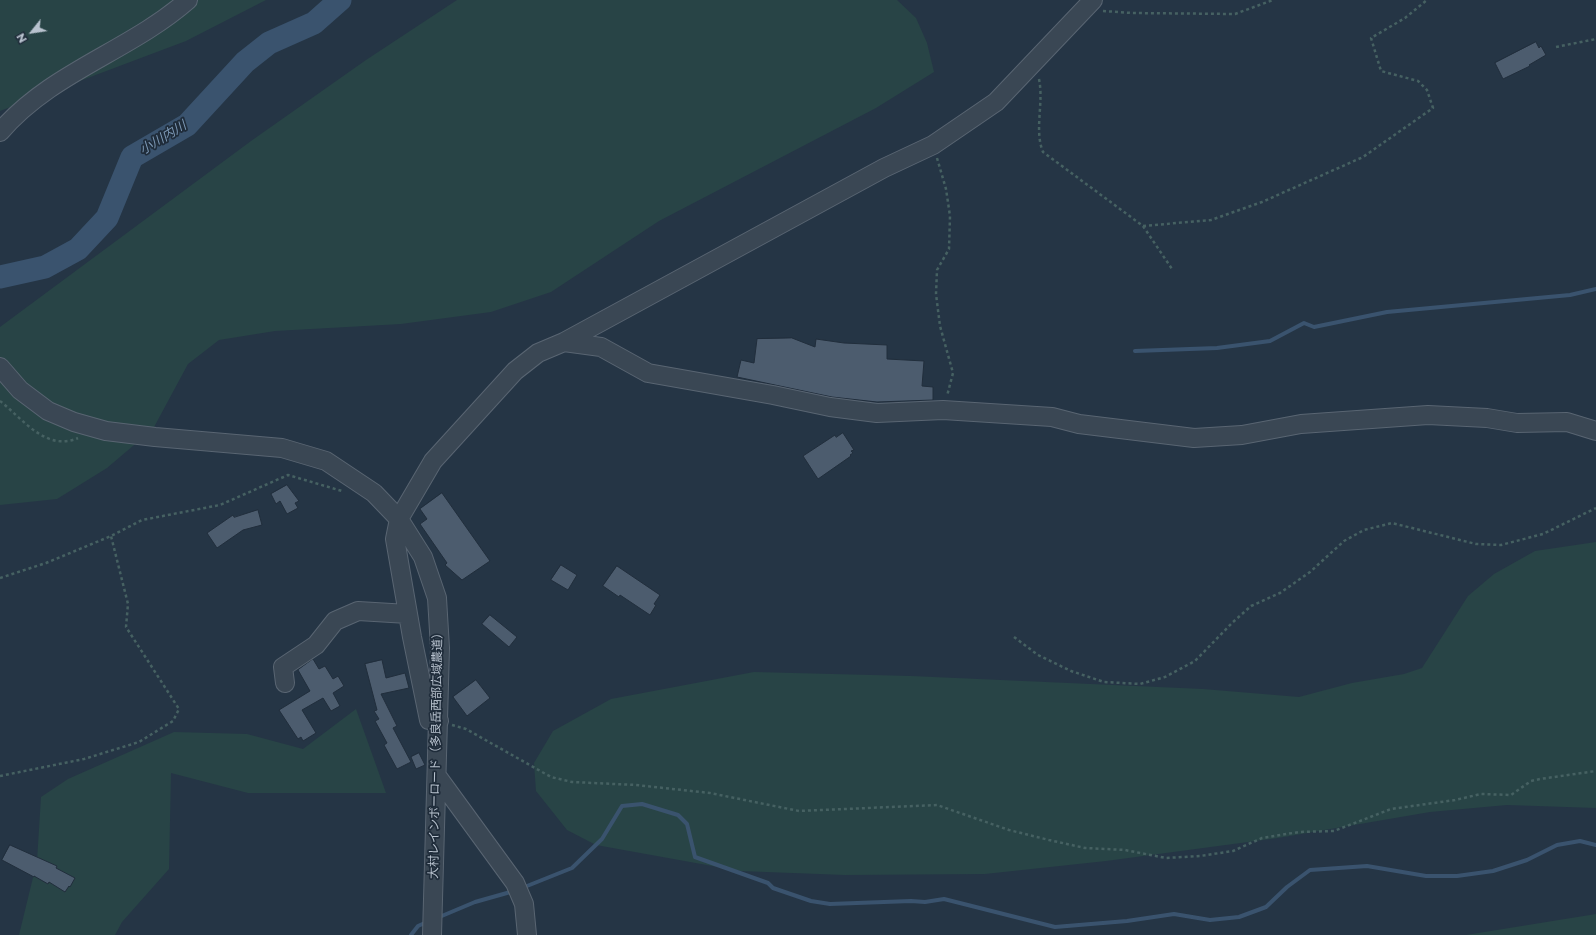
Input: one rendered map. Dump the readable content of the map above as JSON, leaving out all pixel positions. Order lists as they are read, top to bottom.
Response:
{
  "streets": {
    "street": ["大村レインボーロード（多良岳西部広域農道）"]
  },
  "water": ["小川内川"],
  "north": "bottom left"
}
